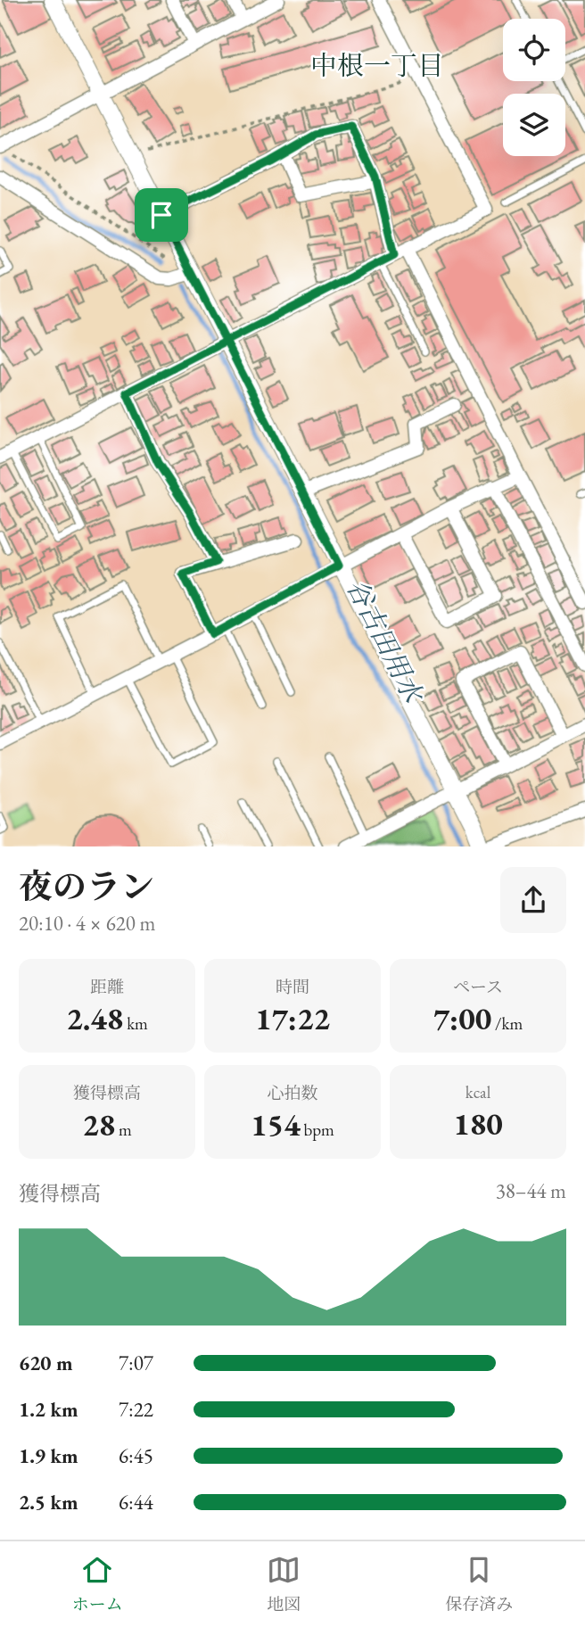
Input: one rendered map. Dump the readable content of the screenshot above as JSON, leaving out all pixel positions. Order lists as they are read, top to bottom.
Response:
{
  "districts": ["中根一丁目"],
  "water": ["谷古田用水"],
  "page": {
    "heading": ["夜のラン", "20:10 · 4 × 620 m"],
    "stats": [
      ["距離", "2.48 km"],
      ["時間", "17:22"],
      ["ペース", "7:00 /km"],
      ["獲得標高", "28 m"],
      ["心拍数", "154 bpm"],
      ["kcal", "180"]
    ],
    "chart": ["獲得標高", "38–44 m"],
    "list": [
      {
        "name": "620 m",
        "note": "7:07"
      },
      {
        "name": "1.2 km",
        "note": "7:22"
      },
      {
        "name": "1.9 km",
        "note": "6:45"
      },
      {
        "name": "2.5 km",
        "note": "6:44"
      }
    ],
    "tabs": ["ホーム", "地図", "保存済み"]
  }
}
